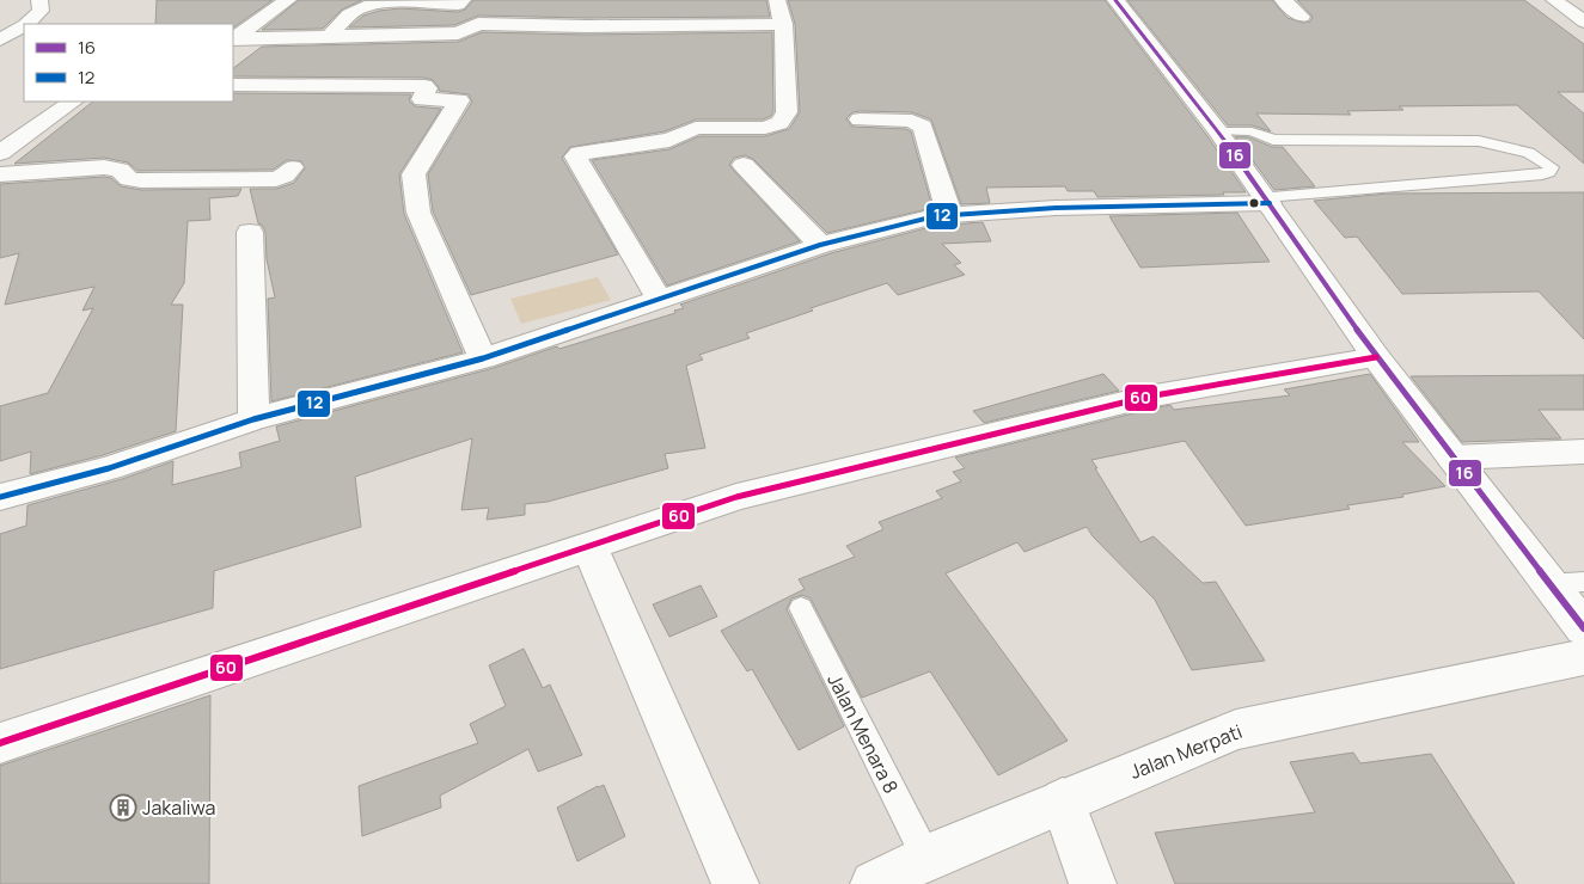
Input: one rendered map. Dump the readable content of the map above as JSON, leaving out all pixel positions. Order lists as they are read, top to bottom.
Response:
{
  "streets": {
    "street": ["Jalan Merpati"],
    "lane": ["Jalan Menara 8"]
  },
  "crossings": [
    ["Jalan Menara 8", "Jalan Merpati"]
  ],
  "places": {
    "building": ["Jakaliwa"]
  },
  "lines": ["transit line 16", "transit line 12", "transit line 60"],
  "legend": ["16", "12"]
}
